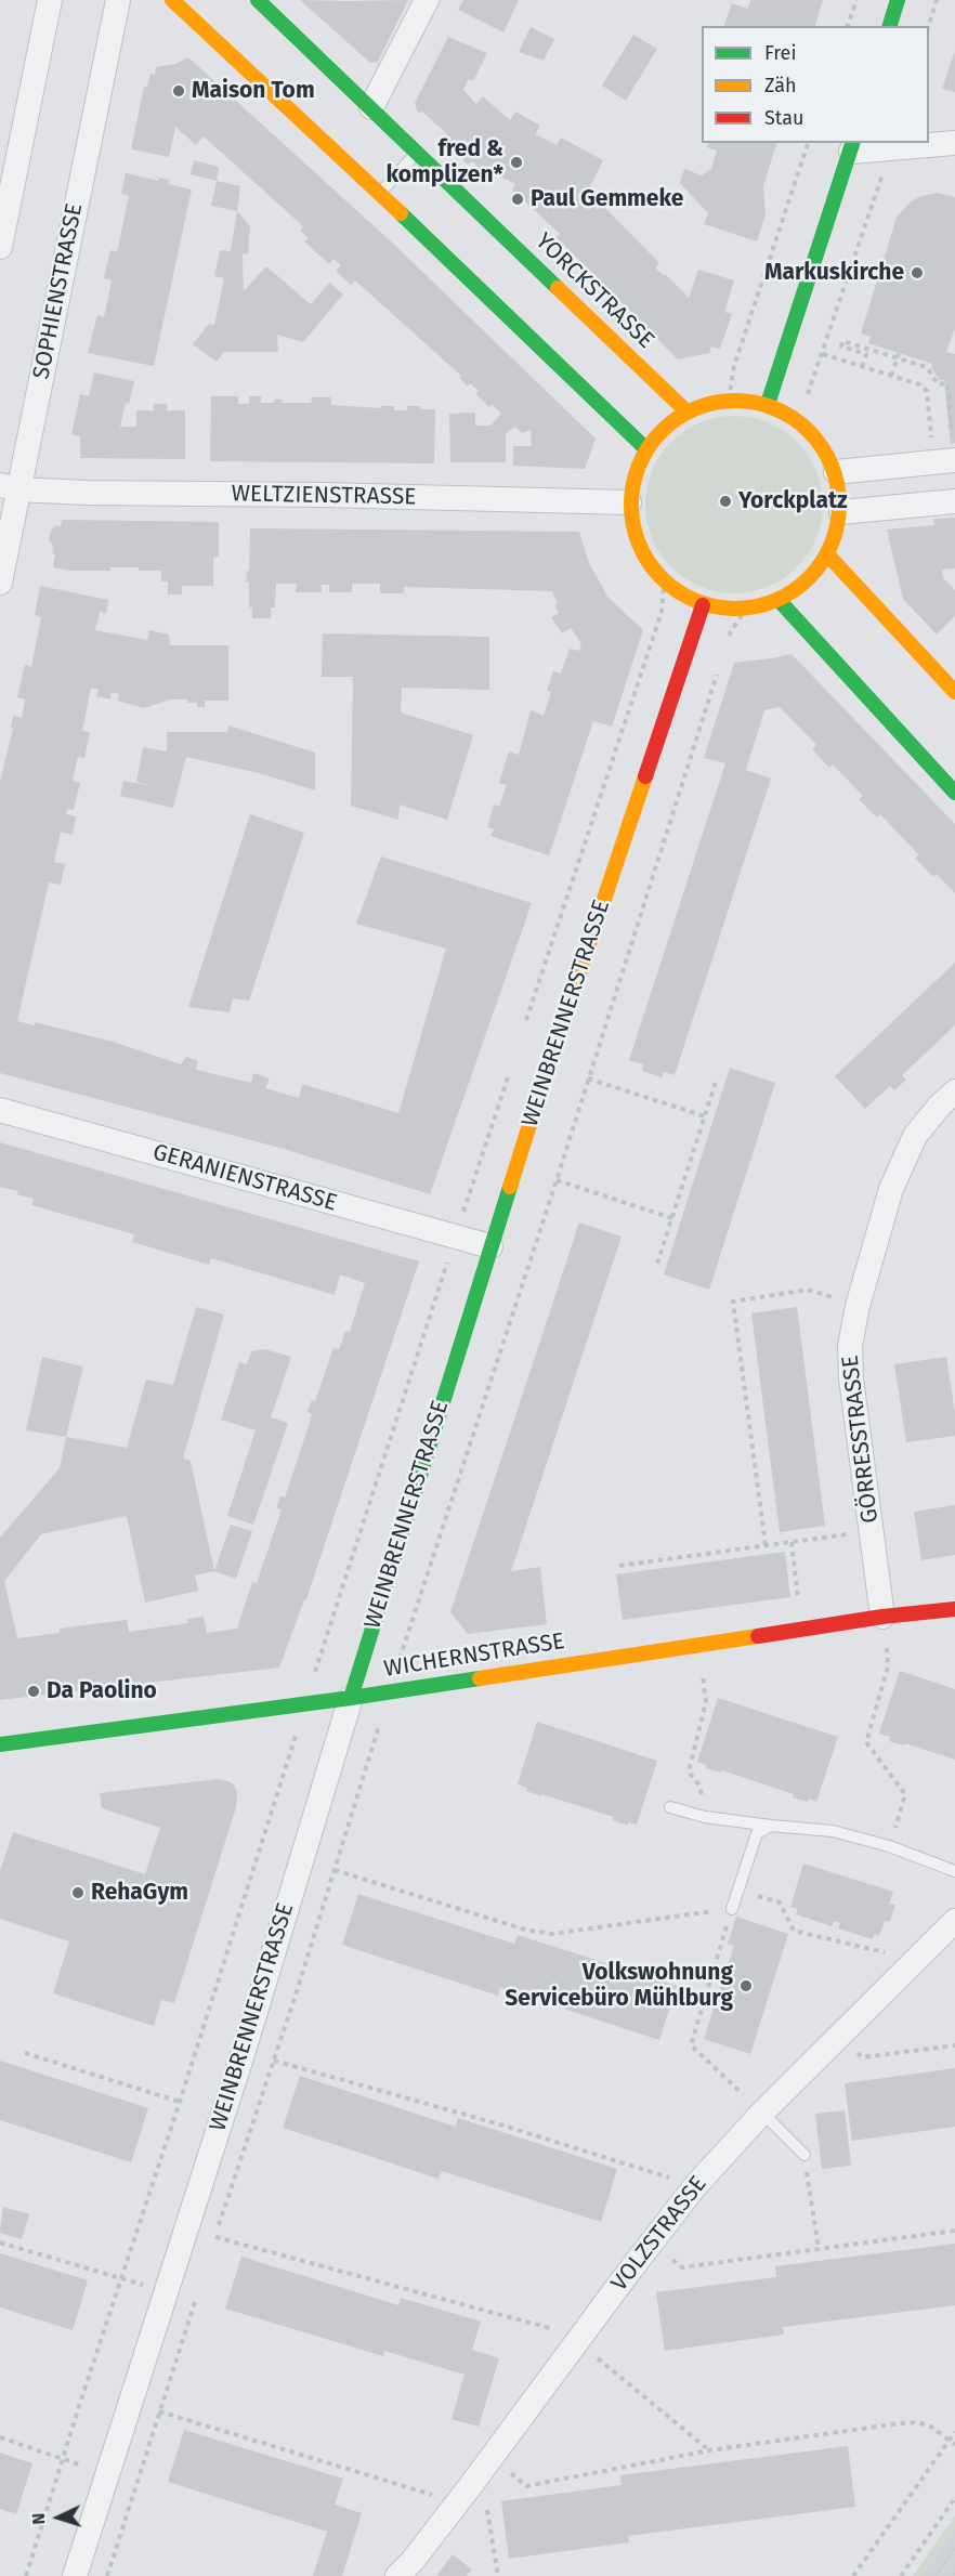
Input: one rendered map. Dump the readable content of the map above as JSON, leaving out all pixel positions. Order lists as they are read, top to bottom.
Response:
{
  "streets": {
    "street": [
      "SOPHIENSTRASSE",
      "YORCKSTRASSE",
      "WELTZIENSTRASSE",
      "WEINBRENNERSTRASSE",
      "GERANIENSTRASSE",
      "GÖRRESSTRASSE",
      "WICHERNSTRASSE",
      "VOLZSTRASSE"
    ]
  },
  "crossings": [
    ["SOPHIENSTRASSE", "WELTZIENSTRASSE"],
    ["YORCKSTRASSE", "WELTZIENSTRASSE"],
    ["YORCKSTRASSE", "WEINBRENNERSTRASSE"],
    ["WELTZIENSTRASSE", "WEINBRENNERSTRASSE"],
    ["WEINBRENNERSTRASSE", "GERANIENSTRASSE"],
    ["WEINBRENNERSTRASSE", "WICHERNSTRASSE"],
    ["GÖRRESSTRASSE", "WICHERNSTRASSE"]
  ],
  "places": [
    "Maison Tom",
    "fred & komplizen*",
    "Paul Gemmeke",
    "Markuskirche",
    "Yorckplatz",
    "Da Paolino",
    "RehaGym",
    "Volkswohnung Servicebüro Mühlburg"
  ],
  "legend": ["Frei", "Zäh", "Stau"],
  "north": "left"
}
